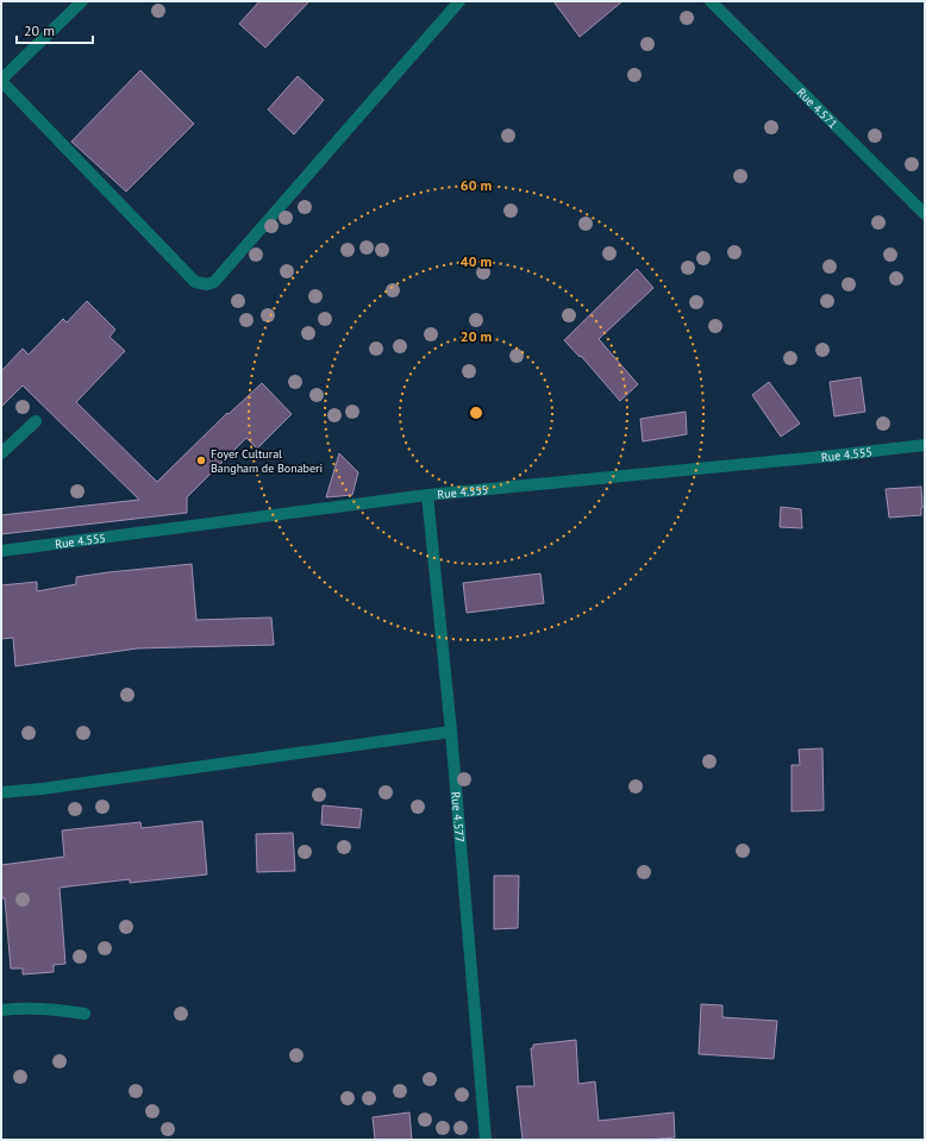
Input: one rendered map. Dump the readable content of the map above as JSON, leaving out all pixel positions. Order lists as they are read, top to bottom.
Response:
{
  "streets": {
    "street": ["Rue 4.571", "Rue 4.555", "Rue 4.577"]
  },
  "crossings": [
    ["Rue 4.555", "Rue 4.577"]
  ],
  "places": ["Foyer Cultural Bangham de Bonaberi"],
  "scale_bar": "20 m",
  "rings": ["60 m", "40 m", "20 m"]
}
